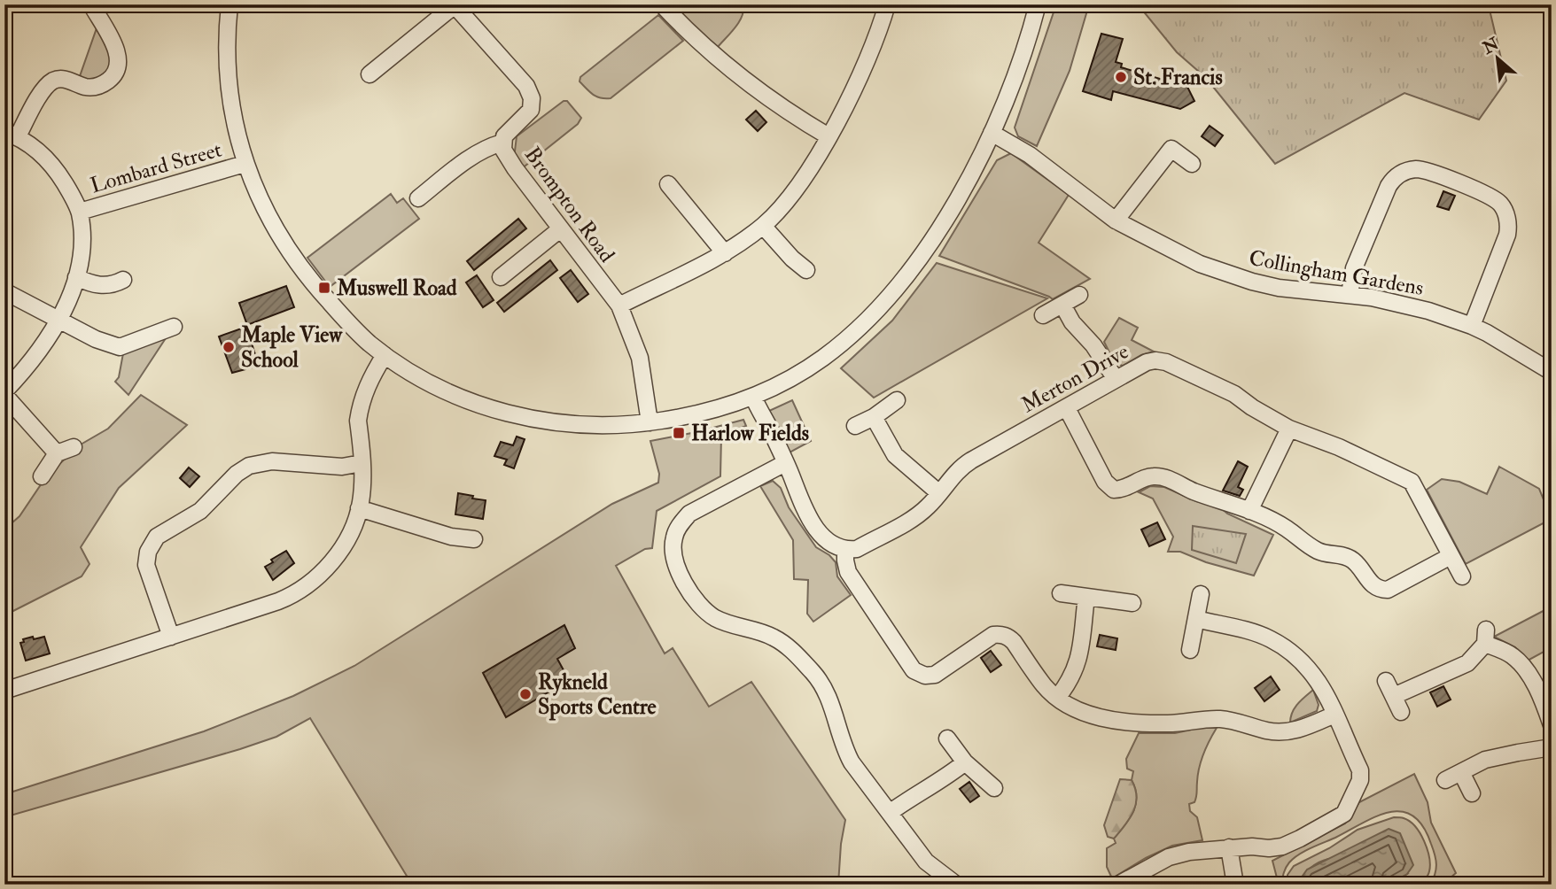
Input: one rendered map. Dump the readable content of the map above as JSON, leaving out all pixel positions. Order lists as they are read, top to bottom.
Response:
{
  "streets": {
    "street": [
      "Lombard Street",
      "Brompton Road",
      "Collingham Gardens",
      "Merton Drive"
    ]
  },
  "places": {
    "other": ["St. Francis", "Maple View School", "Rykneld Sports Centre"],
    "transit": ["Muswell Road", "Harlow Fields"]
  },
  "north": "top left"
}
